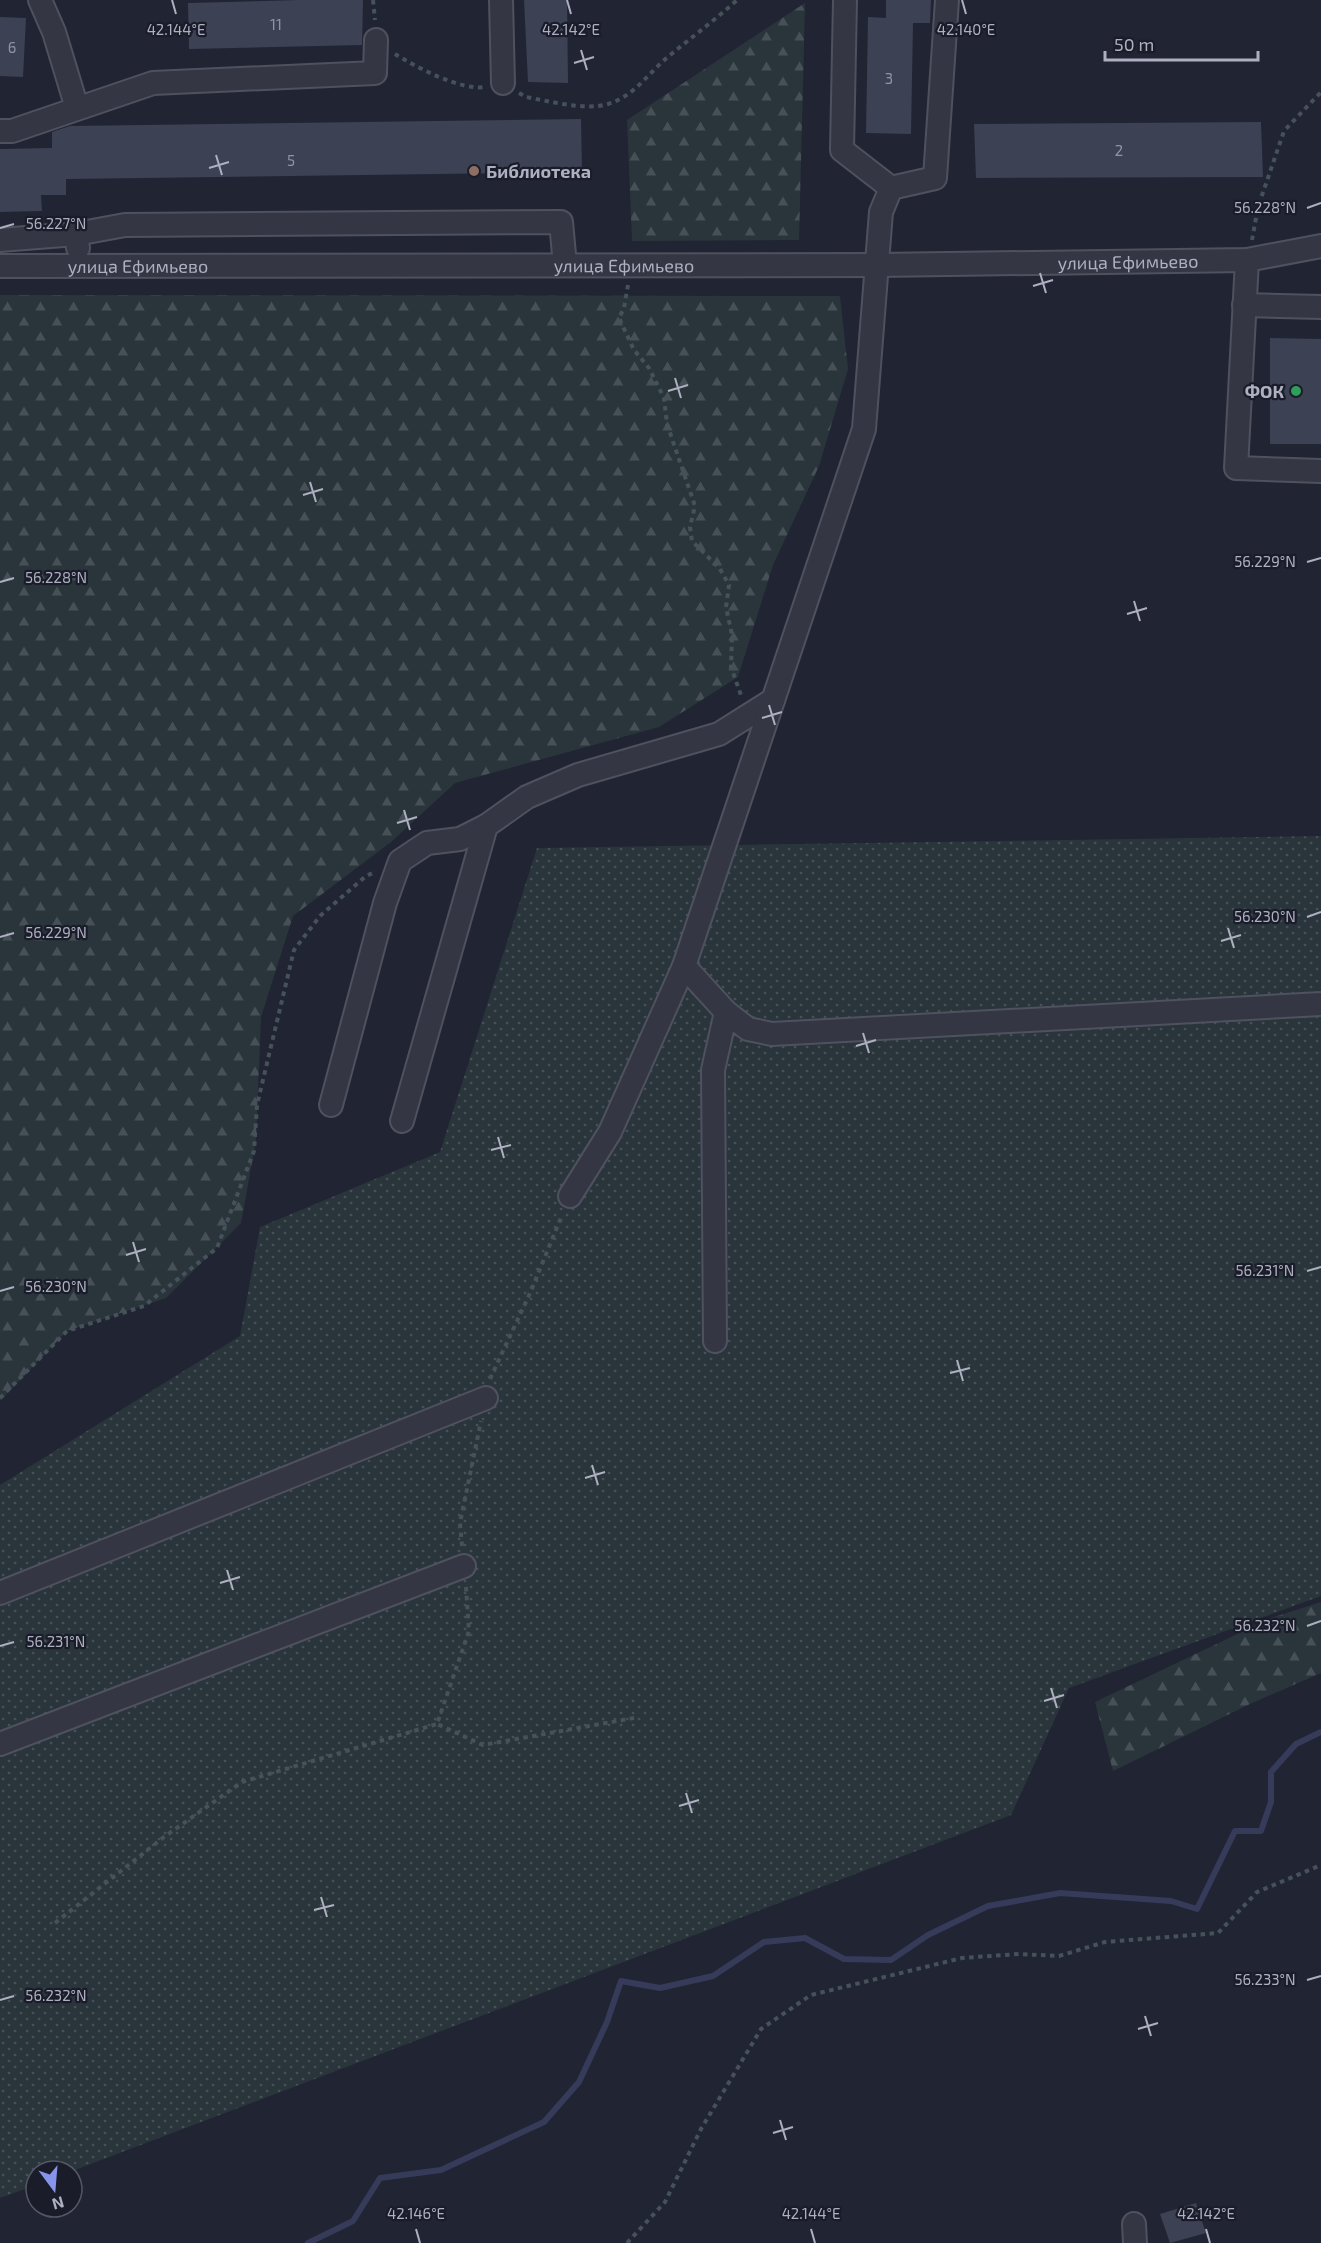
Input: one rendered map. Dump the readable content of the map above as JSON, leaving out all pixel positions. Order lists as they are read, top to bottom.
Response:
{
  "streets": {
    "street": ["улица Ефимьево"]
  },
  "places": ["Библиотека", "ФОК"],
  "house_numbers": [
    "11",
    "6",
    "3",
    "2",
    "5"
  ],
  "scale_bar": "50 m",
  "north": "bottom",
  "coordinates": [
    "42.144°E",
    "42.142°E",
    "42.140°E",
    "56.228°N",
    "56.227°N",
    "56.229°N",
    "56.230°N",
    "56.231°N",
    "56.232°N",
    "56.233°N",
    "42.146°E"
  ]
}
